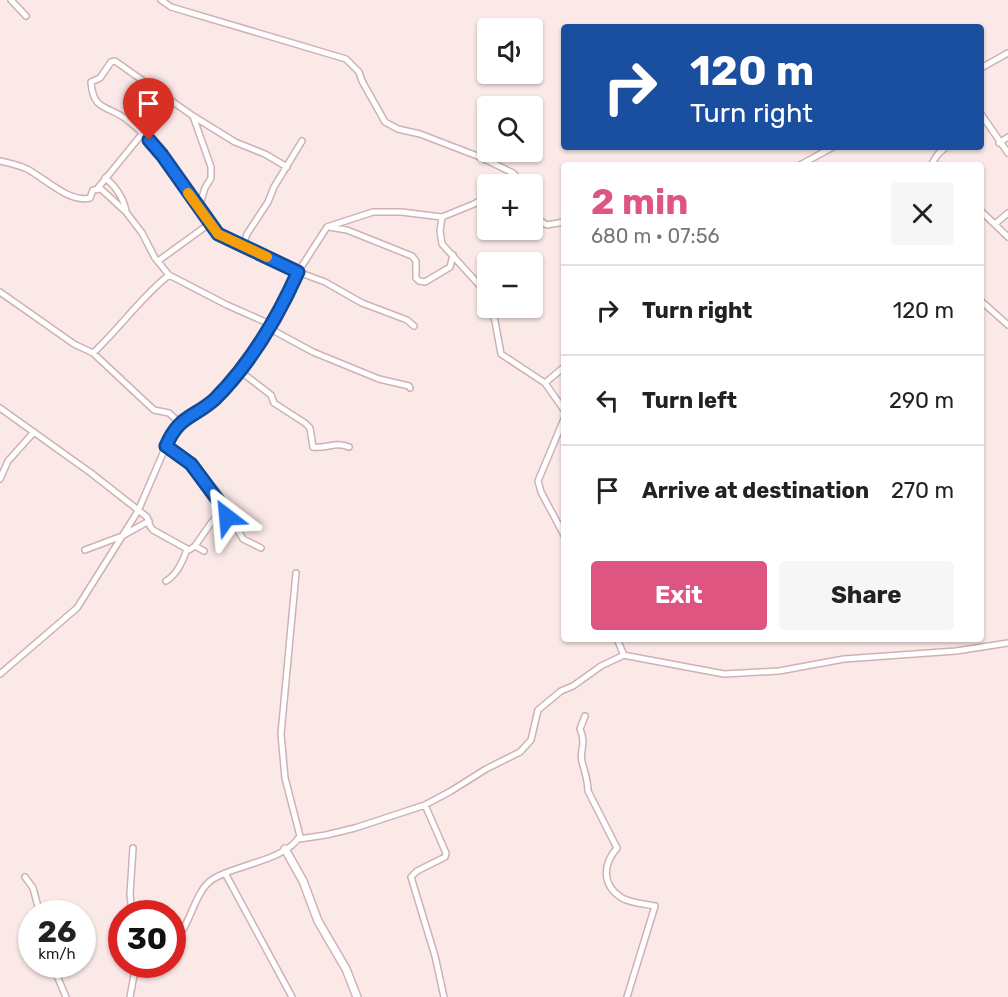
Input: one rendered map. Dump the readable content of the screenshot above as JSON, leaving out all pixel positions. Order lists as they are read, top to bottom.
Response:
{
  "page": {
    "map_buttons": ["+", "−"],
    "turn": ["120 m", "Turn right"],
    "heading": ["2 min", "680 m · 07:56"],
    "list": [
      {
        "name": "Turn right",
        "value": "120 m"
      },
      {
        "name": "Turn left",
        "value": "290 m"
      },
      {
        "name": "Arrive at destination",
        "value": "270 m"
      }
    ],
    "buttons": ["Exit", "Share"],
    "speed": "26 km/h",
    "limit": "30"
  }
}
